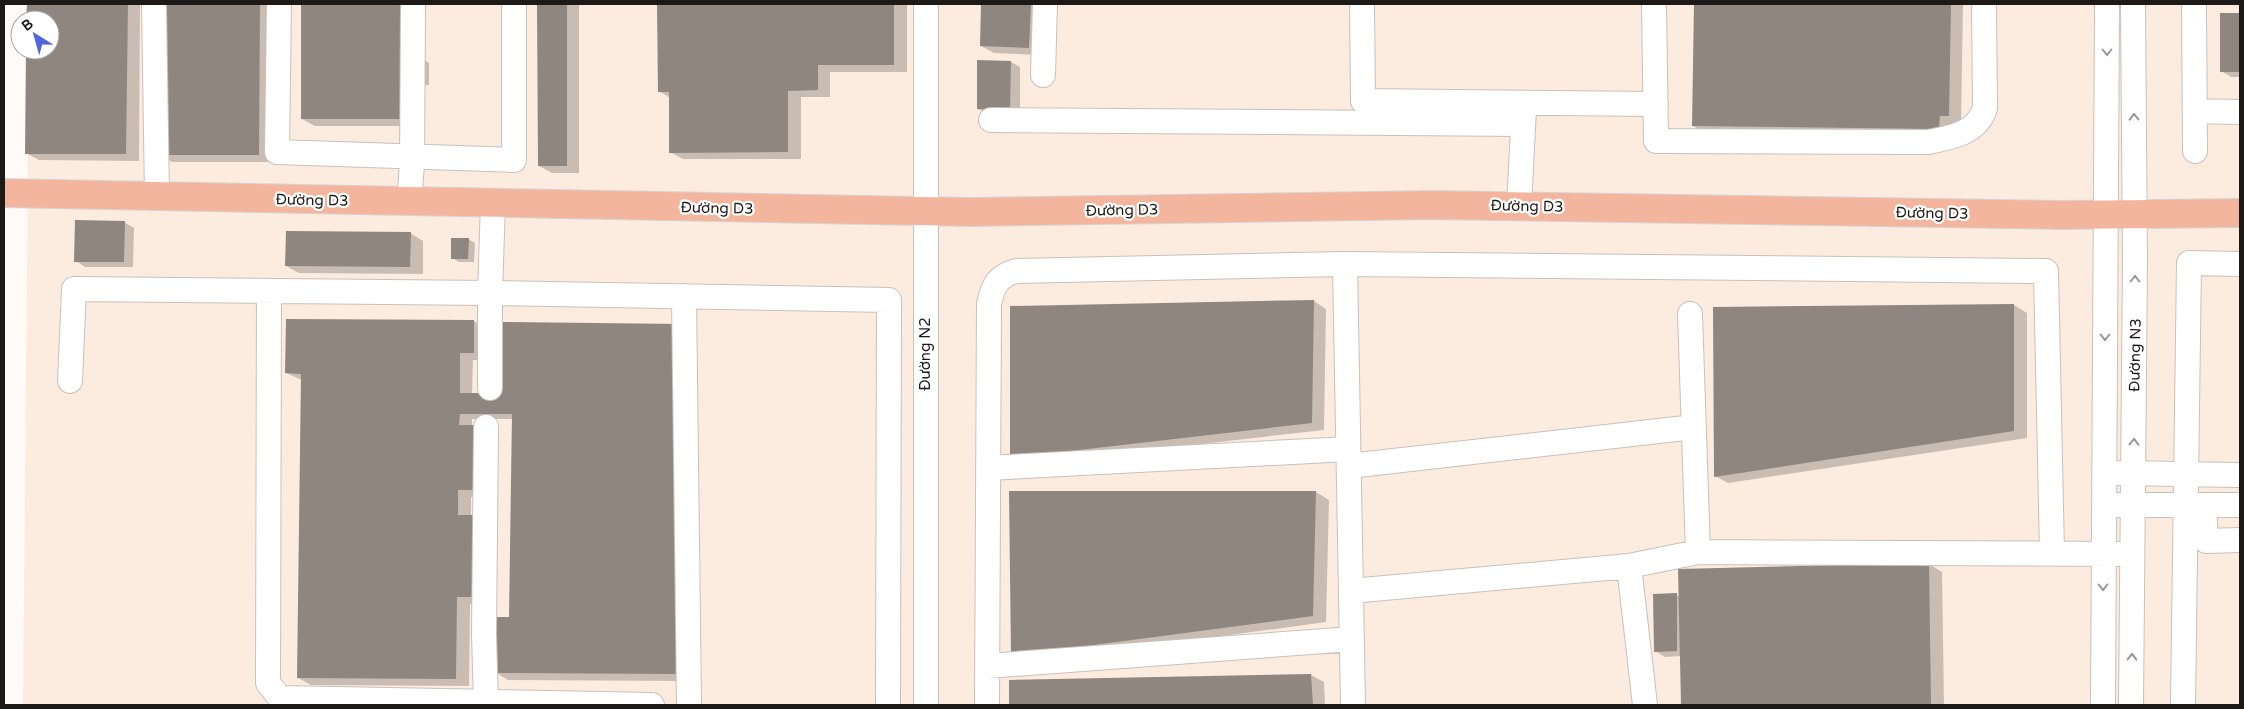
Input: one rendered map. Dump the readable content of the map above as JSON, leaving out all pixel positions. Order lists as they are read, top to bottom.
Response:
{
  "streets": {
    "main road": ["Đường D3"],
    "street": ["Đường N2", "Đường N3"]
  },
  "crossings": [
    ["Đường D3", "Đường N2"],
    ["Đường D3", "Đường N3"]
  ],
  "north": "top left"
}
